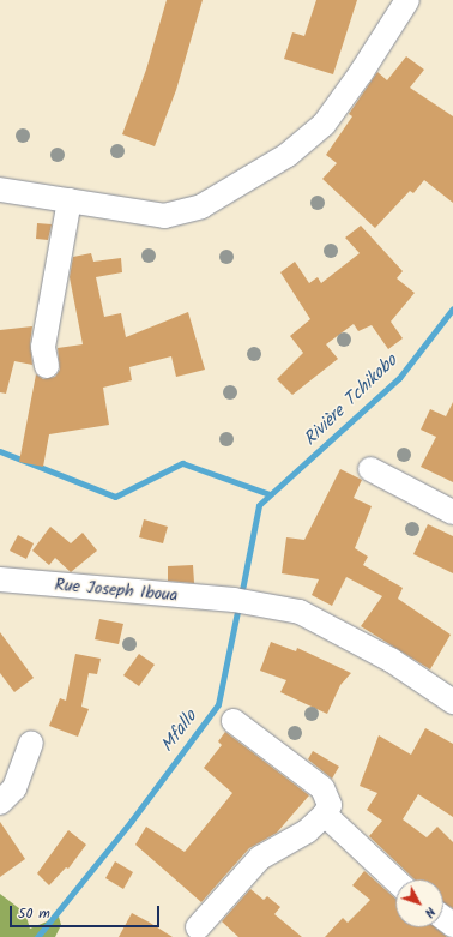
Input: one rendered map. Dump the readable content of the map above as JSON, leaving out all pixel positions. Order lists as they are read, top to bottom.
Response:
{
  "streets": {
    "street": ["Rue Joseph Iboua"]
  },
  "water": ["Rivière Tchikobo", "Mfallo"],
  "scale_bar": "50 m",
  "north": "bottom right"
}
